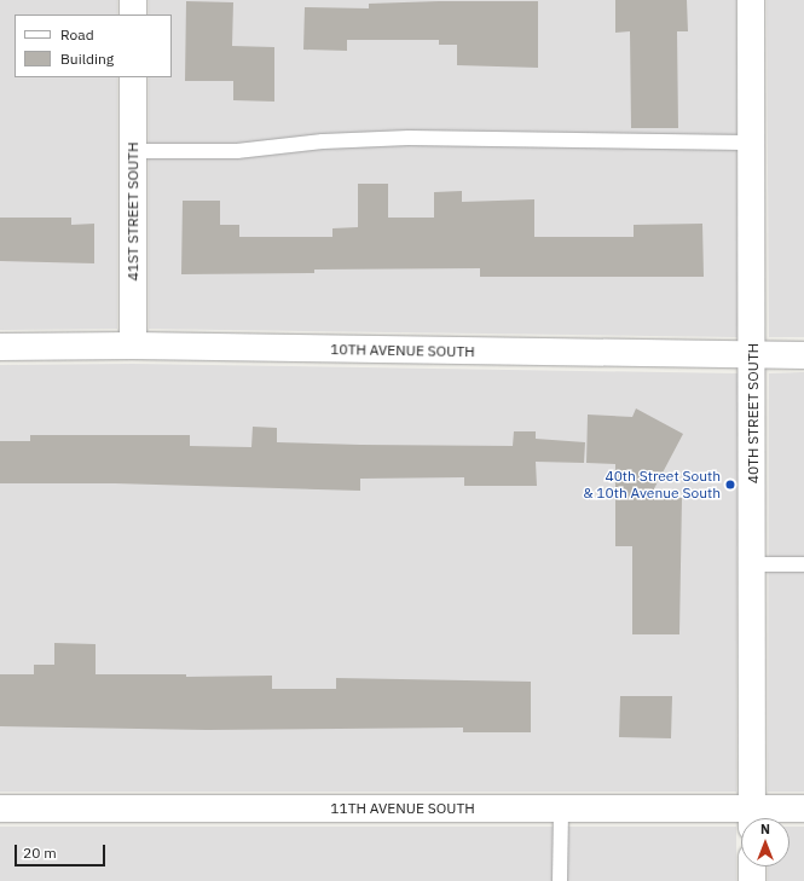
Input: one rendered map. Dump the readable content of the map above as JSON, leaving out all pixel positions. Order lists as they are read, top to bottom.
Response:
{
  "streets": {
    "street": [
      "41ST STREET SOUTH",
      "10TH AVENUE SOUTH",
      "40TH STREET SOUTH",
      "11TH AVENUE SOUTH"
    ]
  },
  "crossings": [
    ["41ST STREET SOUTH", "10TH AVENUE SOUTH"],
    ["10TH AVENUE SOUTH", "40TH STREET SOUTH"],
    ["40TH STREET SOUTH", "11TH AVENUE SOUTH"]
  ],
  "places": ["40th Street South & 10th Avenue South"],
  "legend": ["Road", "Building"],
  "scale_bar": "20 m",
  "north": "top"
}
